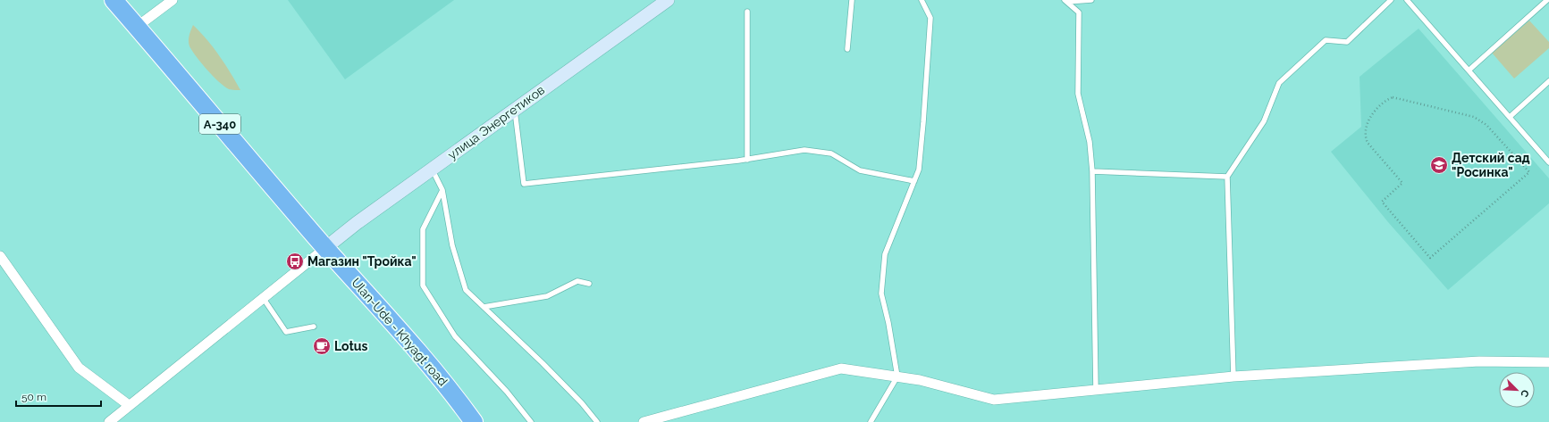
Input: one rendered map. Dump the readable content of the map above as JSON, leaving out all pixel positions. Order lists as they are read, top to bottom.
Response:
{
  "streets": {
    "highway": ["А-340", "Ulan-Ude - Khyagt road"],
    "street": ["улица Энергетиков"]
  },
  "crossings": [
    ["улица Энергетиков", "Ulan-Ude - Khyagt road"]
  ],
  "places": {
    "school or university": ["Детский сад \"Росинка\""],
    "bus stop": ["Магазин \"Тройка\""],
    "cafe": ["Lotus"]
  },
  "scale_bar": "50 m",
  "north": "bottom right"
}
